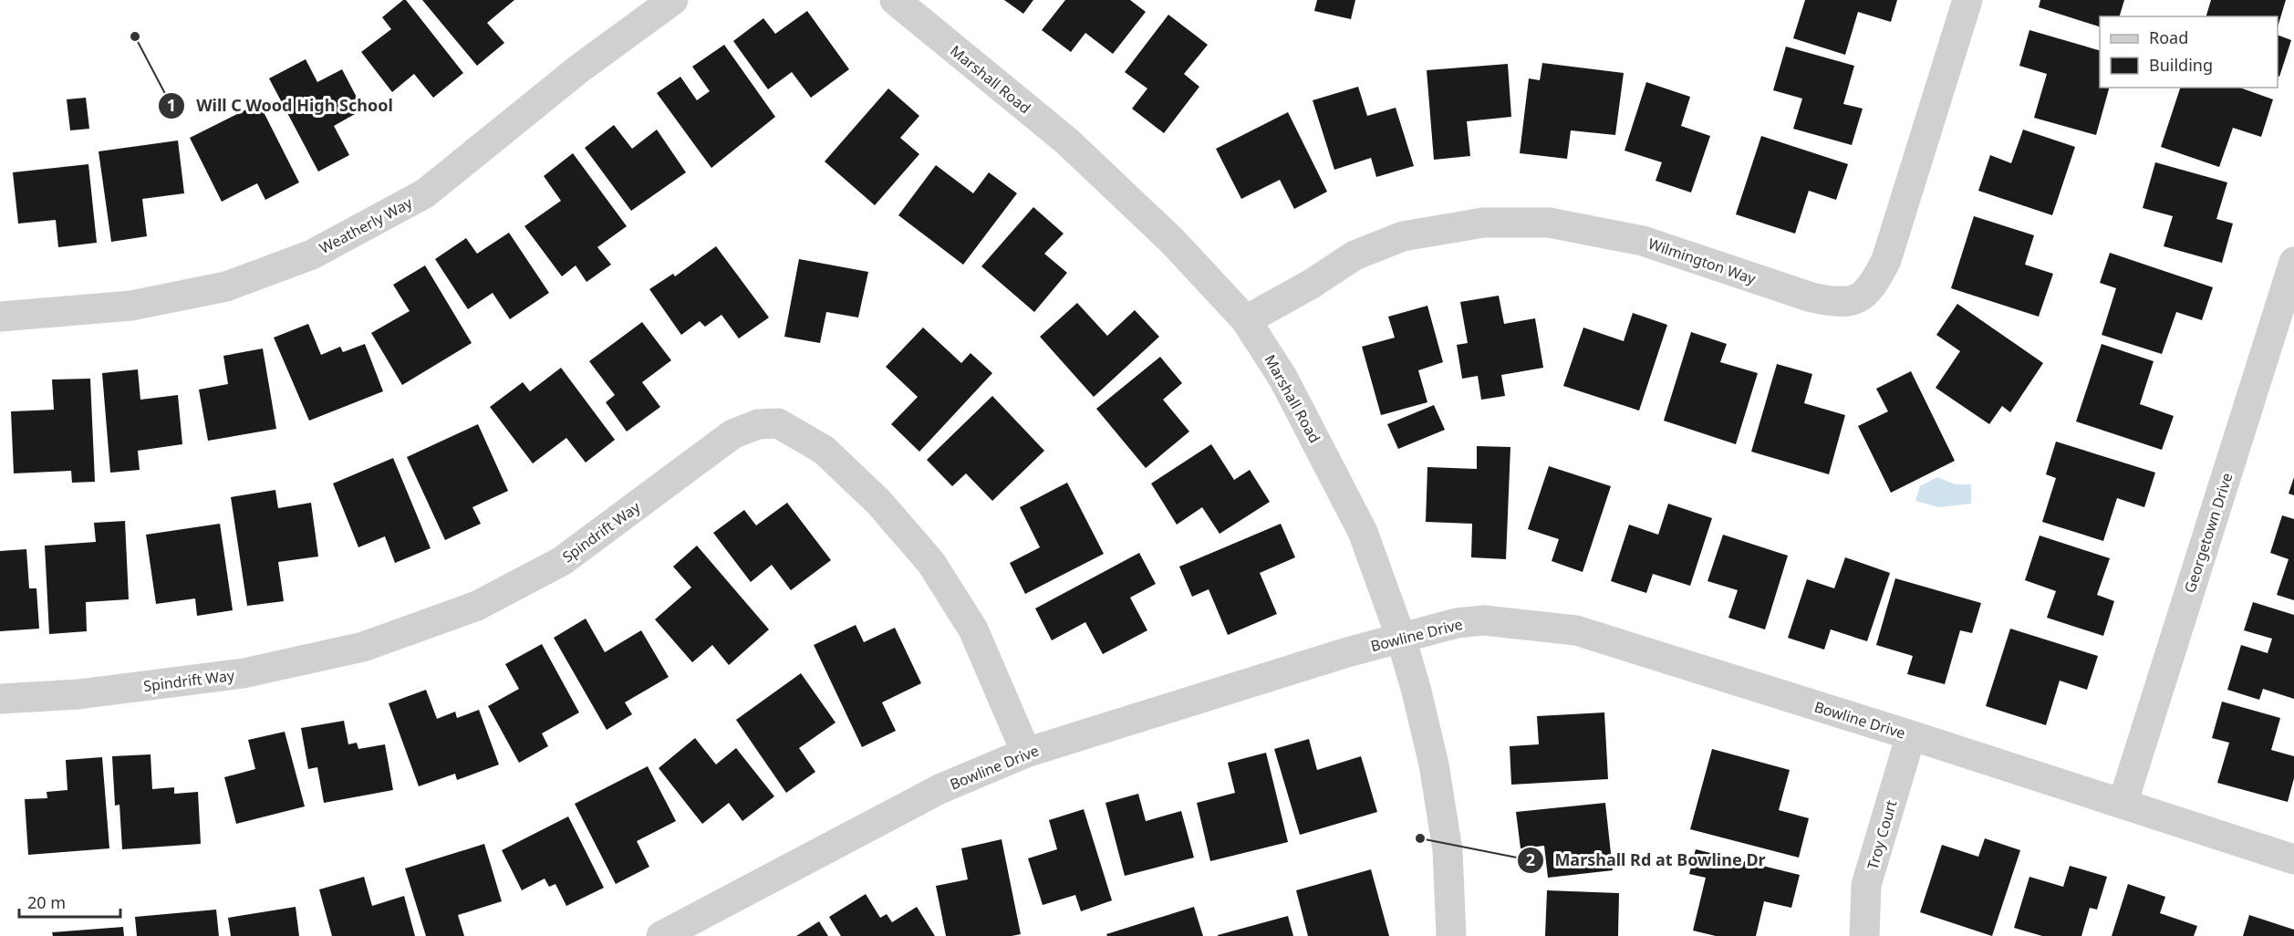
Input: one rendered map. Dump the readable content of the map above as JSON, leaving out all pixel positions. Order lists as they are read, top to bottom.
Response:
{
  "streets": {
    "street": [
      "Marshall Road",
      "Weatherly Way",
      "Wilmington Way",
      "Spindrift Way",
      "Georgetown Drive",
      "Bowline Drive",
      "Troy Court"
    ]
  },
  "crossings": [
    ["Marshall Road", "Wilmington Way"],
    ["Marshall Road", "Bowline Drive"],
    ["Spindrift Way", "Bowline Drive"],
    ["Georgetown Drive", "Bowline Drive"],
    ["Bowline Drive", "Troy Court"]
  ],
  "places": ["Will C Wood High School", "Marshall Rd at Bowline Dr"],
  "legend": ["Road", "Building"],
  "scale_bar": "20 m"
}
